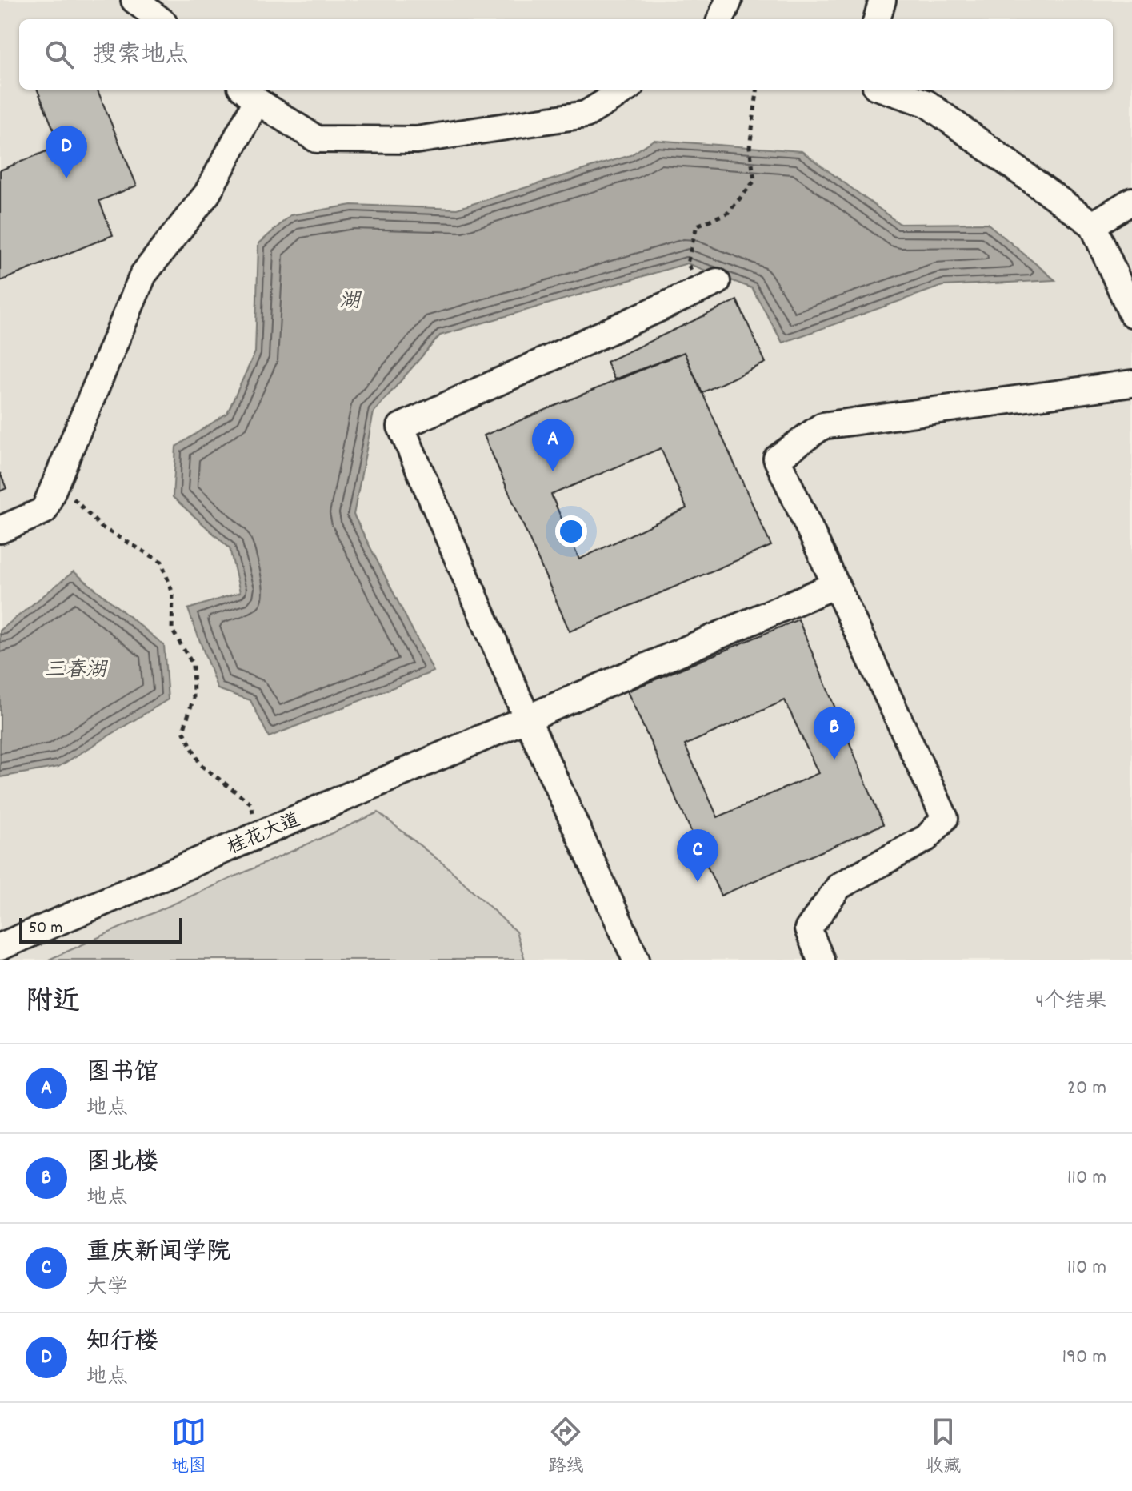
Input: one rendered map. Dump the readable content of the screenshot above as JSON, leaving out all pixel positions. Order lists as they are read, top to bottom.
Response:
{
  "streets": {
    "street": ["桂花大道"]
  },
  "water": ["湖", "三春湖"],
  "scale_bar": "50 m",
  "page": {
    "search": "搜索地点",
    "pins": [
      "D",
      "A",
      "B",
      "C"
    ],
    "scale": "50 m",
    "heading": ["附近", "4个结果"],
    "list": [
      {
        "mark": "A",
        "name": "图书馆",
        "note": "地点",
        "value": "20 m"
      },
      {
        "mark": "B",
        "name": "图北楼",
        "note": "地点",
        "value": "110 m"
      },
      {
        "mark": "C",
        "name": "重庆新闻学院",
        "note": "大学",
        "value": "110 m"
      },
      {
        "mark": "D",
        "name": "知行楼",
        "note": "地点",
        "value": "190 m"
      }
    ],
    "nav": ["地图", "路线", "收藏"]
  }
}
